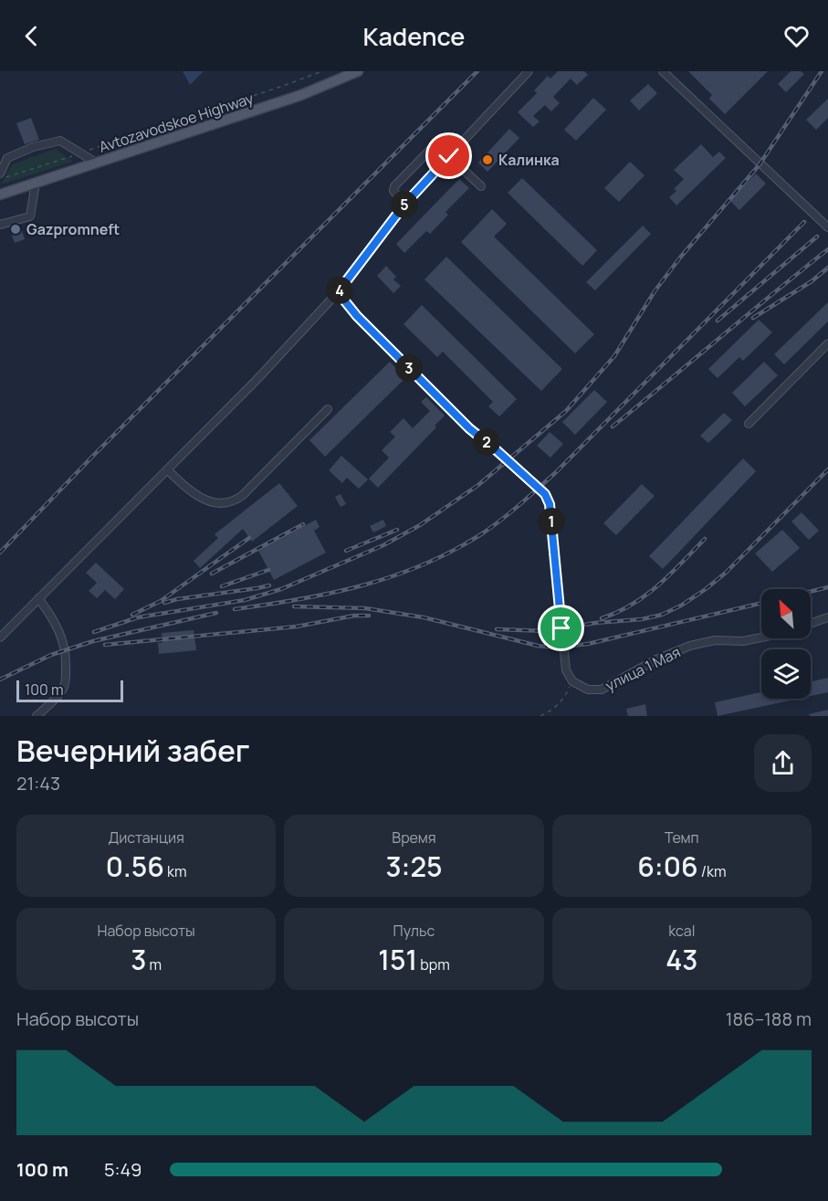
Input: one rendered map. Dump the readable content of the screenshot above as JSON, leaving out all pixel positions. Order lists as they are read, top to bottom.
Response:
{
  "streets": {
    "main road": ["Avtozavodskoe Highway"],
    "street": ["улица 1 Мая"]
  },
  "places": ["Калинка", "Gazpromneft"],
  "scale_bar": "100 m",
  "north": "top left",
  "page": {
    "header": "Kadence",
    "pins": [
      "5",
      "4",
      "3",
      "2",
      "1"
    ],
    "scale": "100 m",
    "heading": ["Вечерний забег", "21:43"],
    "stats": [
      ["Дистанция", "0.56 km"],
      ["Время", "3:25"],
      ["Темп", "6:06 /km"],
      ["Набор высоты", "3 m"],
      ["Пульс", "151 bpm"],
      ["kcal", "43"]
    ],
    "chart": ["Набор высоты", "186–188 m"],
    "list": [
      {
        "name": "100 m",
        "note": "5:49"
      }
    ]
  }
}
